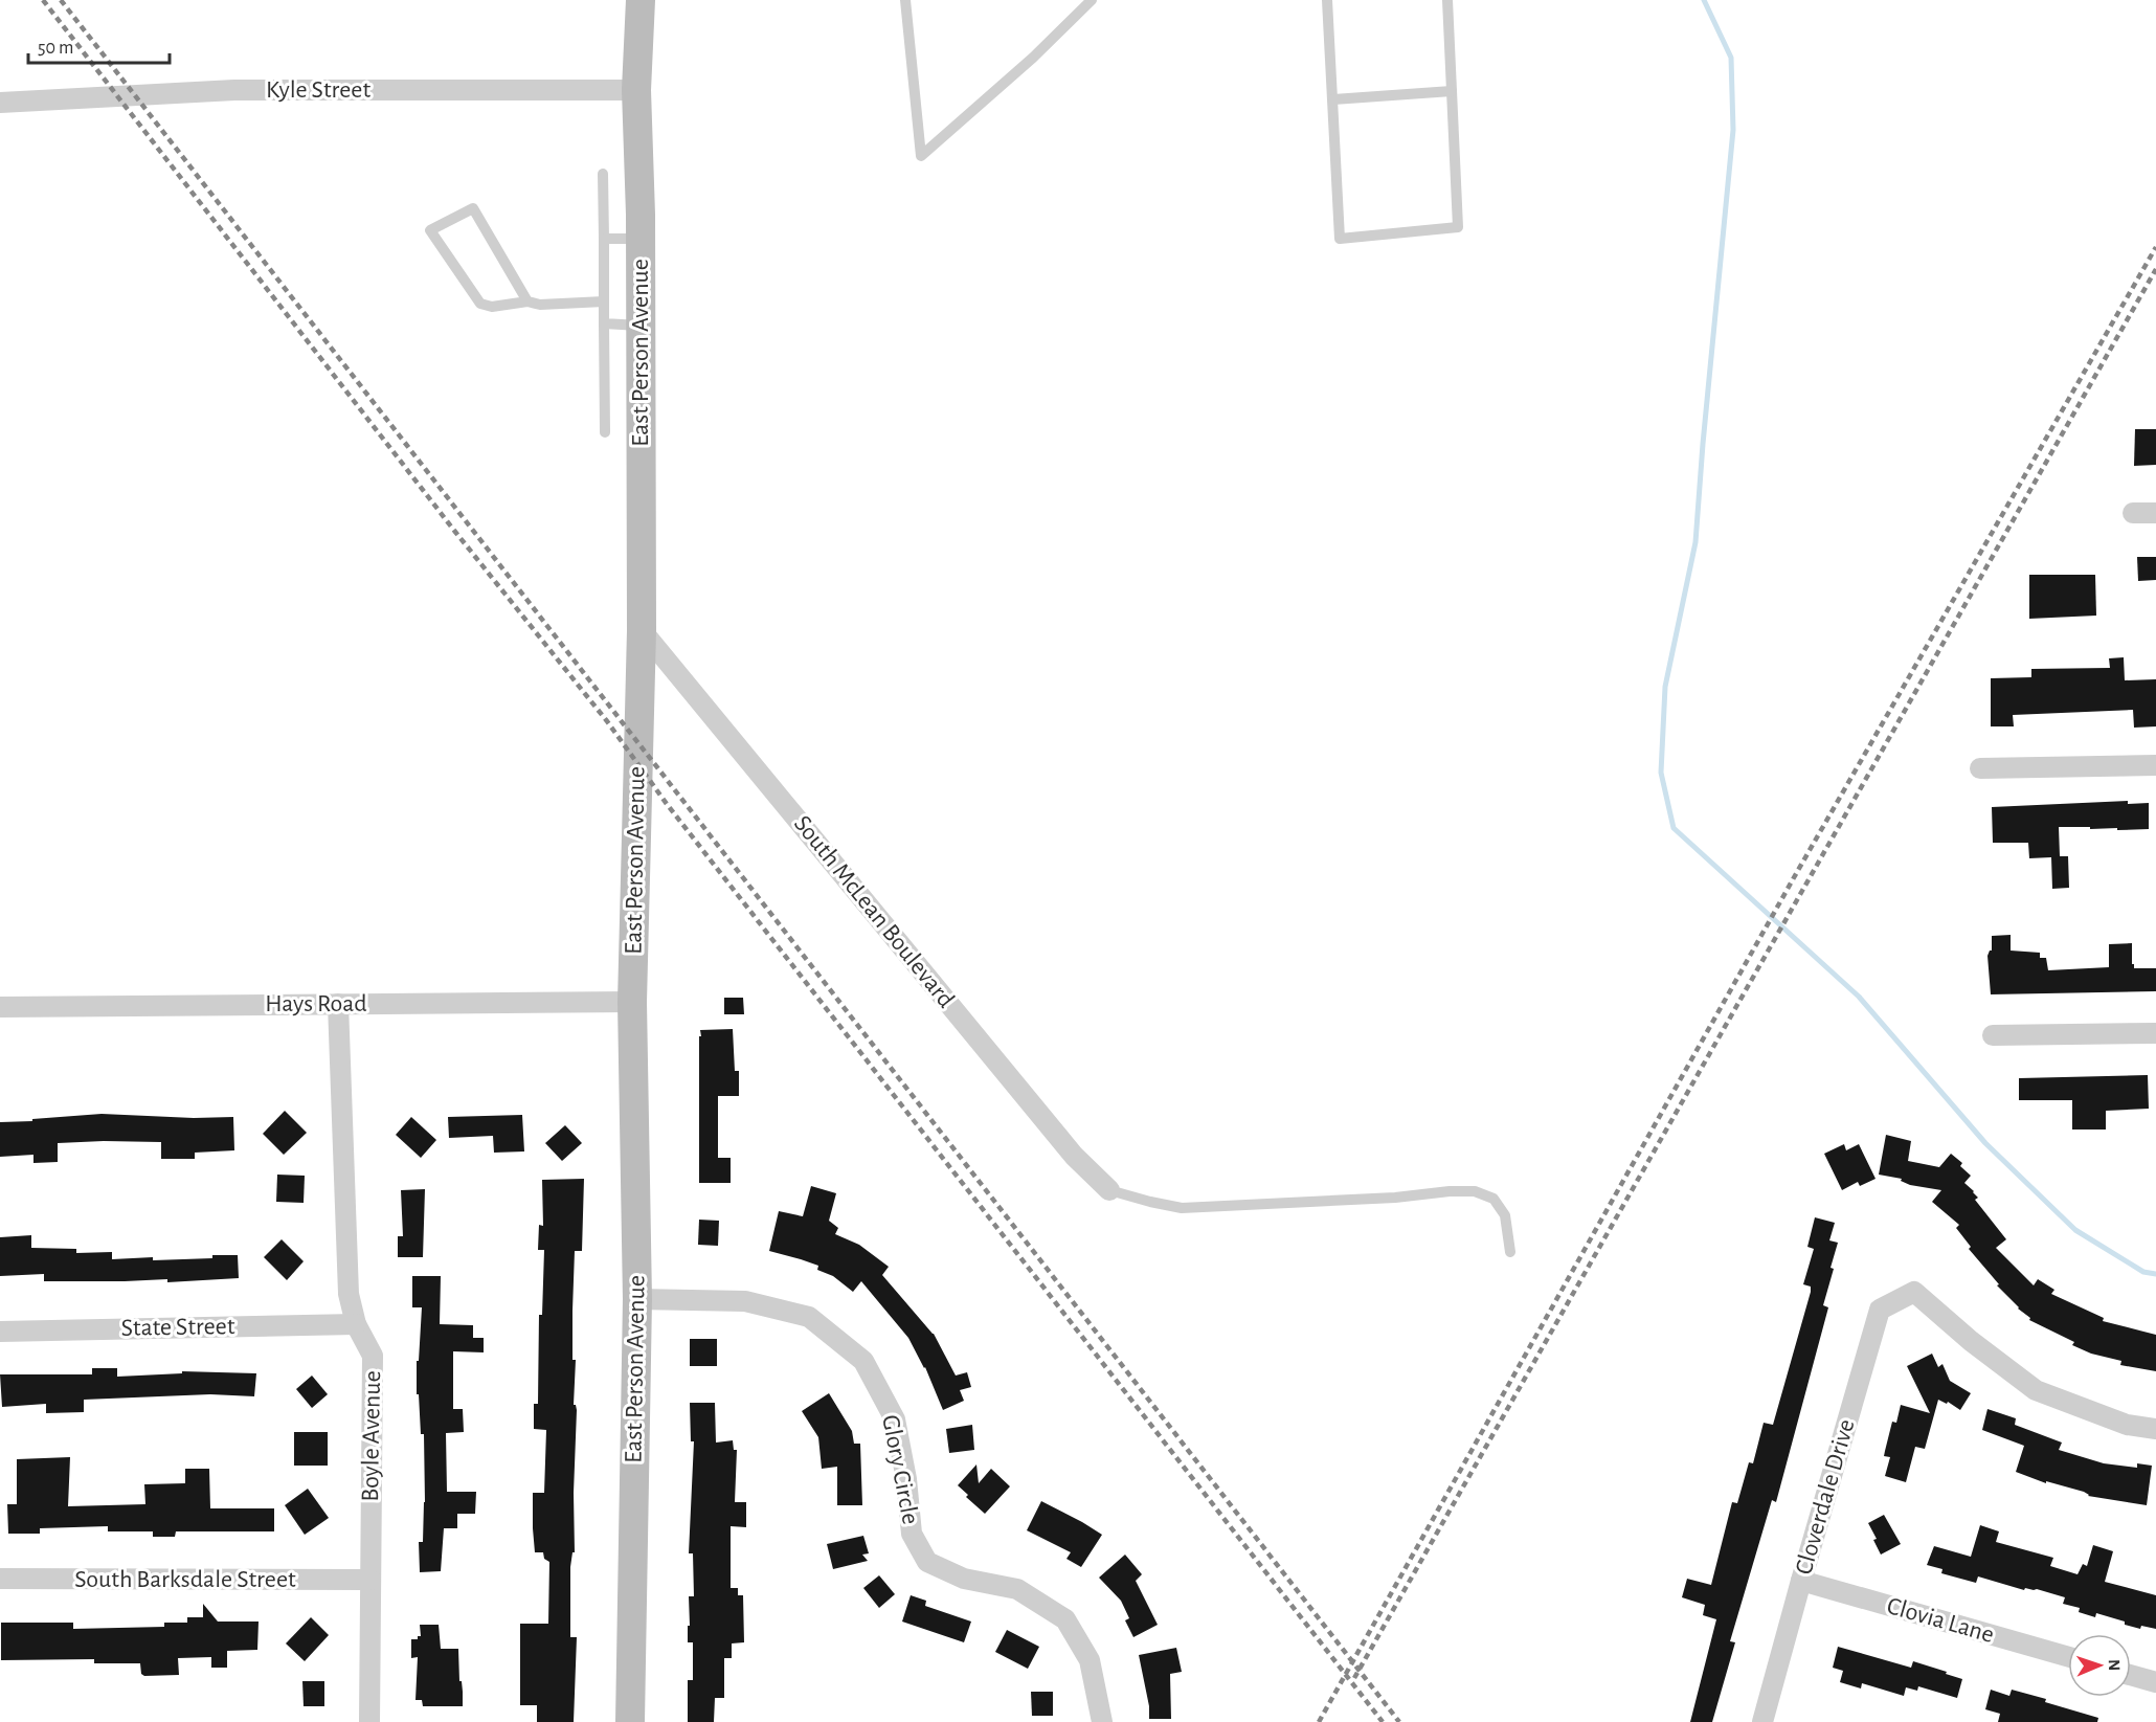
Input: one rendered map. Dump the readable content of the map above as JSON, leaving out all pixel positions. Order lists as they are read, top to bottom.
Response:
{
  "streets": {
    "main road": ["East Person Avenue"],
    "street": [
      "Kyle Street",
      "South McLean Boulevard",
      "Hays Road",
      "State Street",
      "Boyle Avenue",
      "Glory Circle",
      "Cloverdale Drive",
      "South Barksdale Street",
      "Clovia Lane"
    ]
  },
  "crossings": [
    ["Kyle Street", "East Person Avenue"],
    ["East Person Avenue", "South McLean Boulevard"],
    ["East Person Avenue", "Hays Road"],
    ["East Person Avenue", "Glory Circle"],
    ["Hays Road", "Boyle Avenue"],
    ["State Street", "Boyle Avenue"],
    ["Boyle Avenue", "South Barksdale Street"],
    ["Cloverdale Drive", "Clovia Lane"]
  ],
  "scale_bar": "50 m",
  "north": "right"
}
